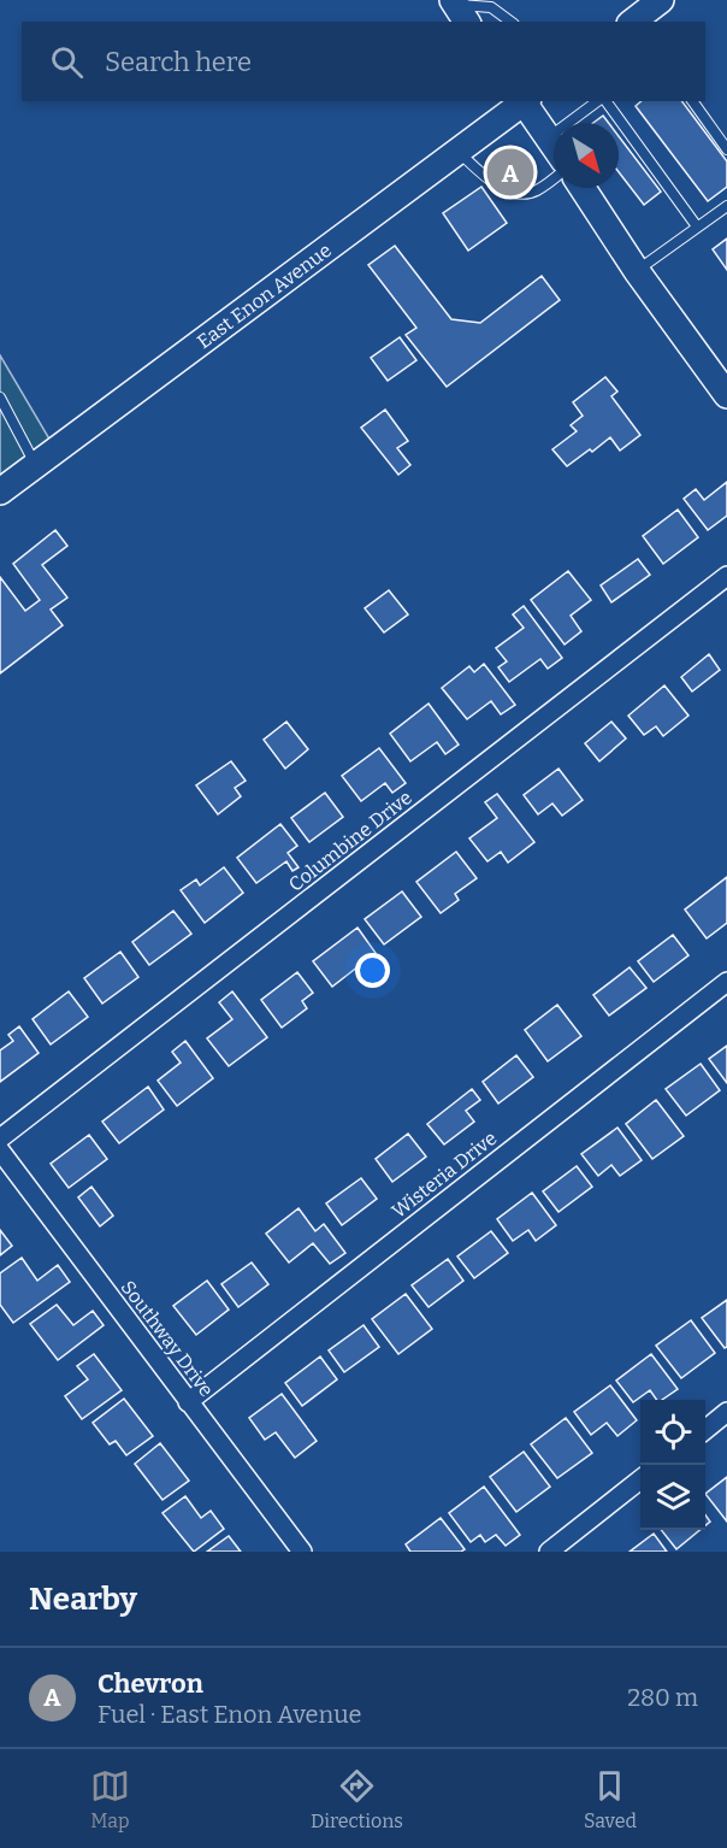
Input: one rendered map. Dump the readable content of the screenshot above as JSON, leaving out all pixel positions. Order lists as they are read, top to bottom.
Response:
{
  "streets": {
    "street": [
      "East Enon Avenue",
      "Columbine Drive",
      "Wisteria Drive",
      "Southway Drive"
    ]
  },
  "crossings": [
    ["Wisteria Drive", "Southway Drive"]
  ],
  "north": "bottom right",
  "page": {
    "search": "Search here",
    "pins": "A",
    "heading": "Nearby",
    "list": [
      {
        "mark": "A",
        "name": "Chevron",
        "note": "Fuel · East Enon Avenue",
        "value": "280 m"
      }
    ],
    "nav": ["Map", "Directions", "Saved"]
  }
}
